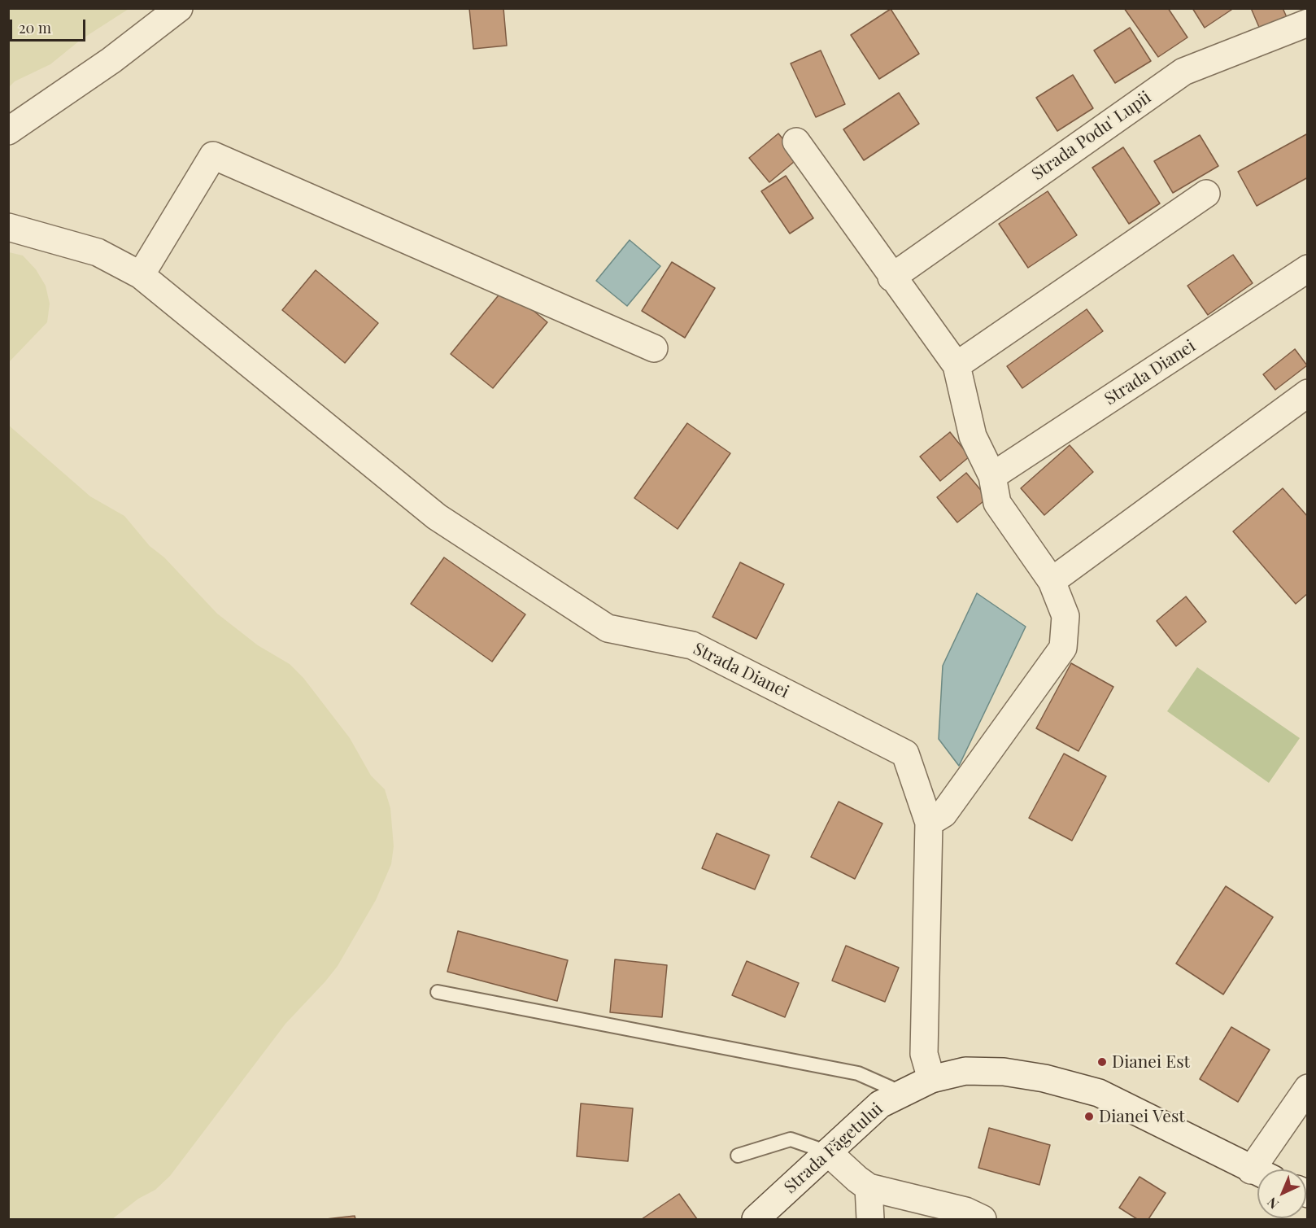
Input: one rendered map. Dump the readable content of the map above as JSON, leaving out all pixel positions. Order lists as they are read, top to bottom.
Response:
{
  "streets": {
    "street": ["Strada Podu' Lupii", "Strada Dianei", "Strada Făgetului"]
  },
  "crossings": [
    ["Strada Dianei", "Strada Făgetului"]
  ],
  "places": ["Dianei Est", "Dianei Vest"],
  "scale_bar": "20 m",
  "north": "bottom left"
}
